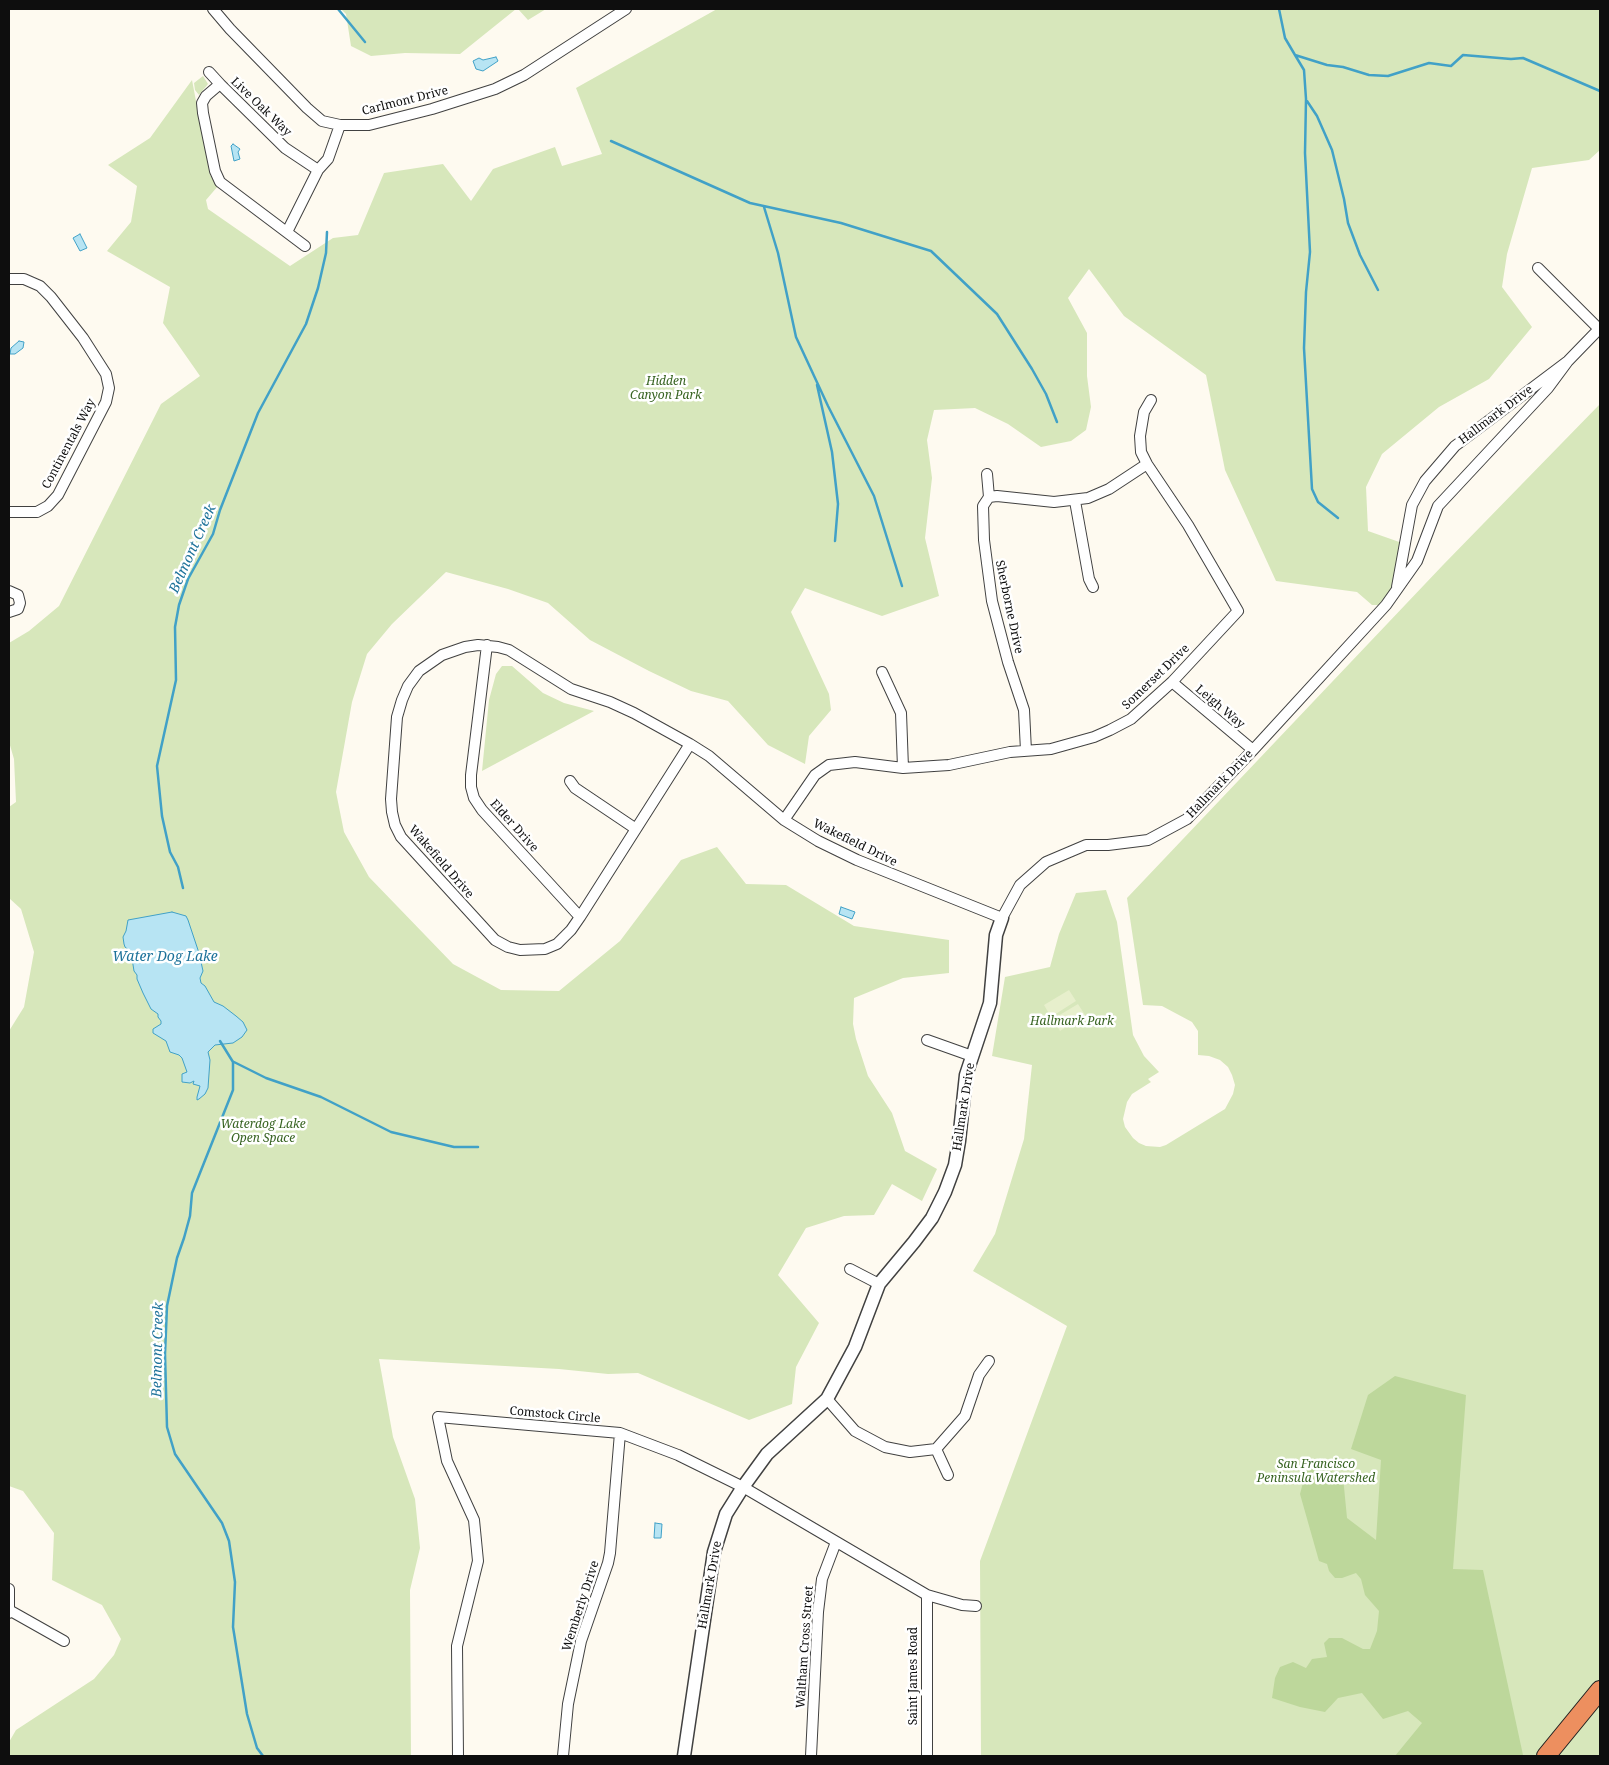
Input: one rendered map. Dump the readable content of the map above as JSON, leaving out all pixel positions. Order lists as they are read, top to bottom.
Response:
{
  "streets": {
    "street": [
      "Carlmont Drive",
      "Live Oak Way",
      "Hallmark Drive",
      "Continentals Way",
      "Sherborne Drive",
      "Somerset Drive",
      "Leigh Way",
      "Elder Drive",
      "Wakefield Drive",
      "Comstock Circle",
      "Wemberly Drive",
      "Waltham Cross Street",
      "Saint James Road"
    ]
  },
  "crossings": [
    ["Hallmark Drive", "Leigh Way"],
    ["Hallmark Drive", "Wakefield Drive"],
    ["Hallmark Drive", "Comstock Circle"],
    ["Sherborne Drive", "Somerset Drive"],
    ["Somerset Drive", "Leigh Way"],
    ["Somerset Drive", "Wakefield Drive"],
    ["Elder Drive", "Wakefield Drive"],
    ["Comstock Circle", "Wemberly Drive"],
    ["Comstock Circle", "Waltham Cross Street"],
    ["Comstock Circle", "Saint James Road"]
  ],
  "water": ["Belmont Creek", "Water Dog Lake"],
  "parks": [
    "Hidden Canyon Park",
    "Hallmark Park",
    "Waterdog Lake Open Space",
    "San Francisco Peninsula Watershed"
  ]
}
